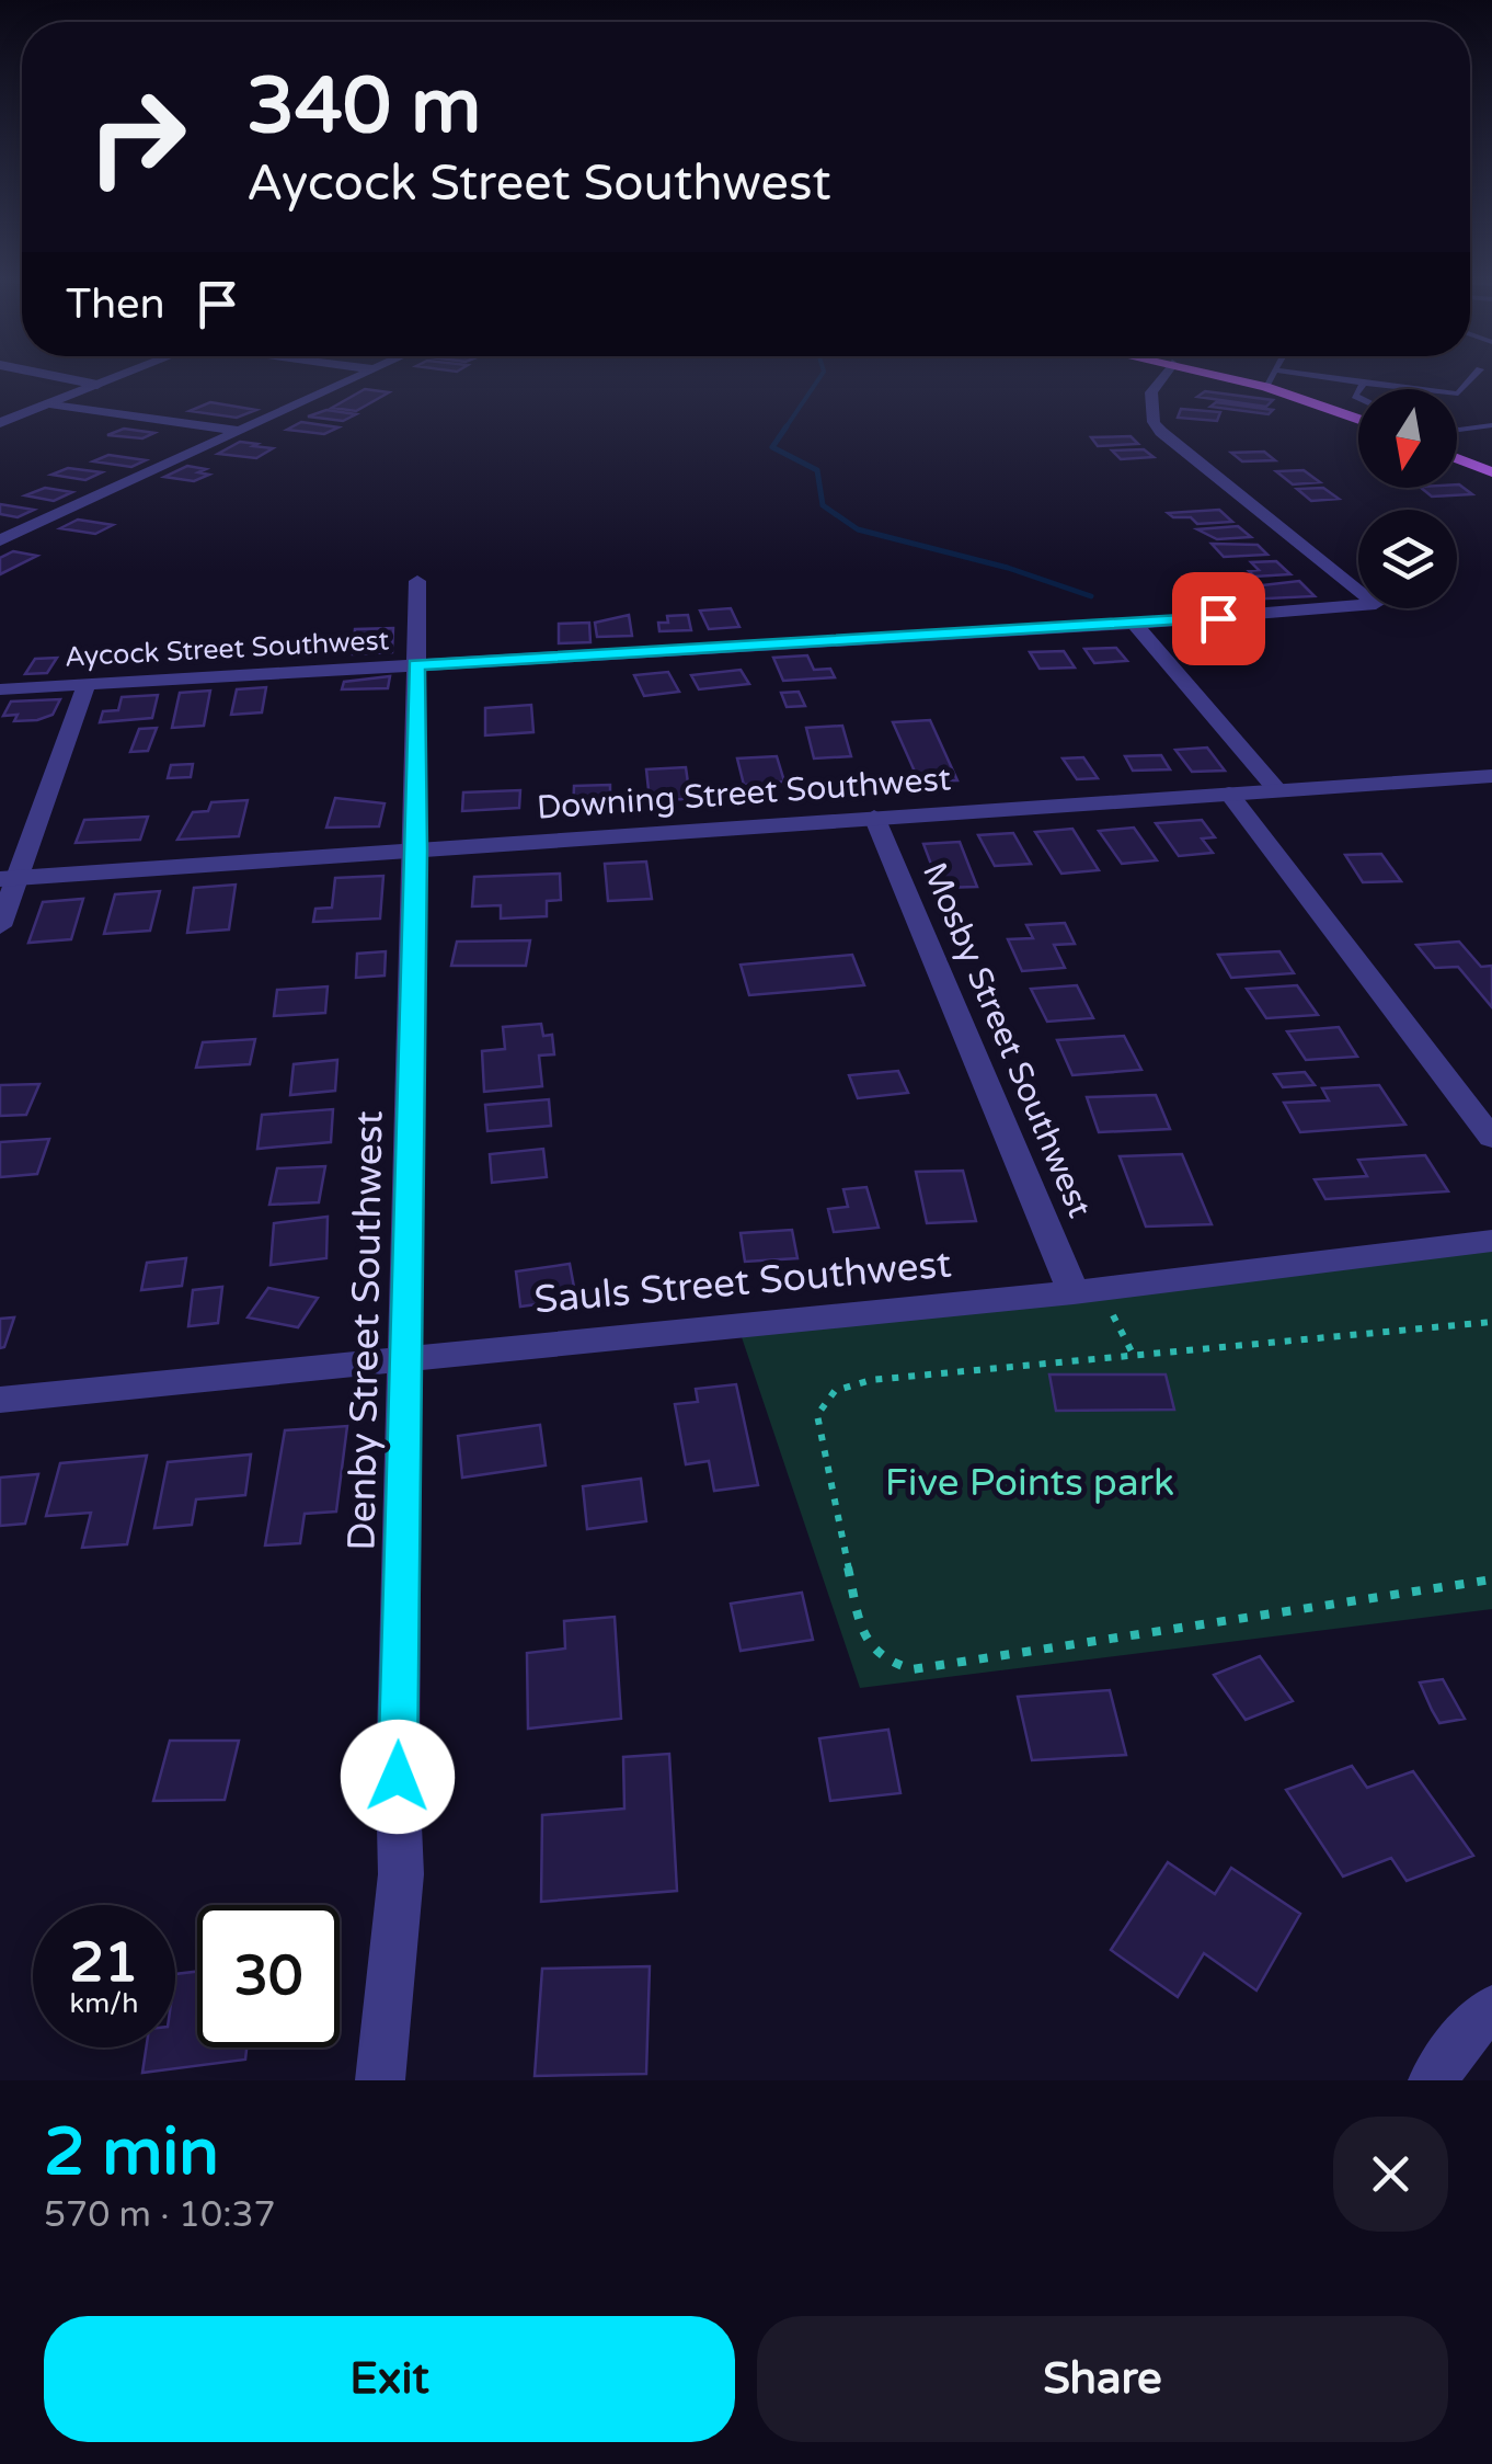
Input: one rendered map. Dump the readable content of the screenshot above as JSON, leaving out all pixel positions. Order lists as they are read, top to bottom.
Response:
{
  "streets": {
    "street": [
      "Aycock Street Southwest",
      "Downing Street Southwest",
      "Mosby Street Southwest",
      "Sauls Street Southwest",
      "Denby Street Southwest"
    ]
  },
  "crossings": [
    ["Aycock Street Southwest", "Denby Street Southwest"],
    ["Downing Street Southwest", "Mosby Street Southwest"],
    ["Downing Street Southwest", "Denby Street Southwest"],
    ["Mosby Street Southwest", "Sauls Street Southwest"],
    ["Sauls Street Southwest", "Denby Street Southwest"]
  ],
  "parks": ["Five Points park"],
  "north": "bottom",
  "page": {
    "turn": ["340 m", "Aycock Street Southwest"],
    "then": "Then",
    "speed": "21 km/h",
    "limit": "30",
    "heading": ["2 min", "570 m · 10:37"],
    "buttons": ["Exit", "Share"]
  }
}
